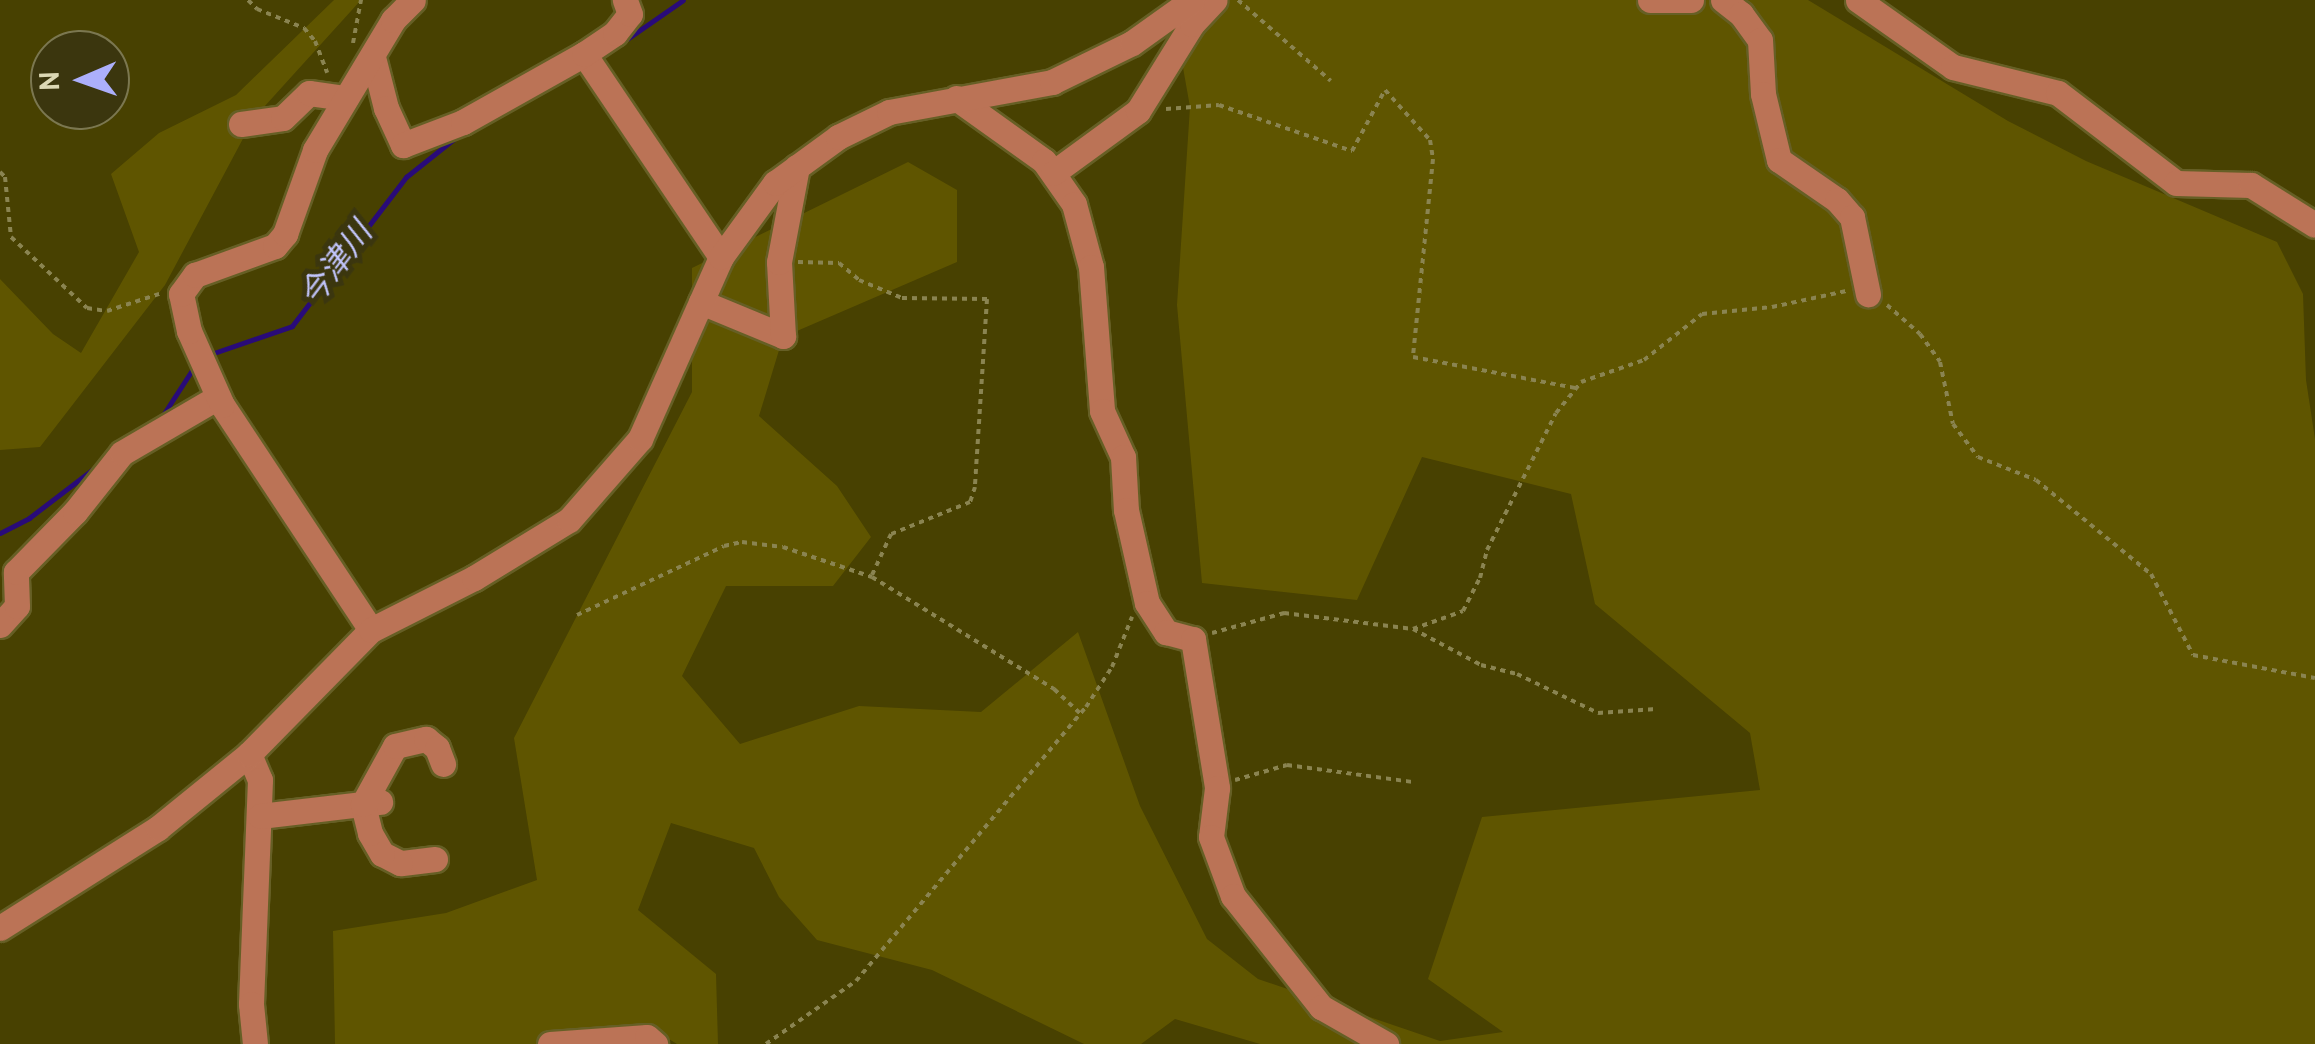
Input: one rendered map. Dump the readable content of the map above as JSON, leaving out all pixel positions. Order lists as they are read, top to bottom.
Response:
{
  "water": ["今津川"],
  "north": "left"
}
